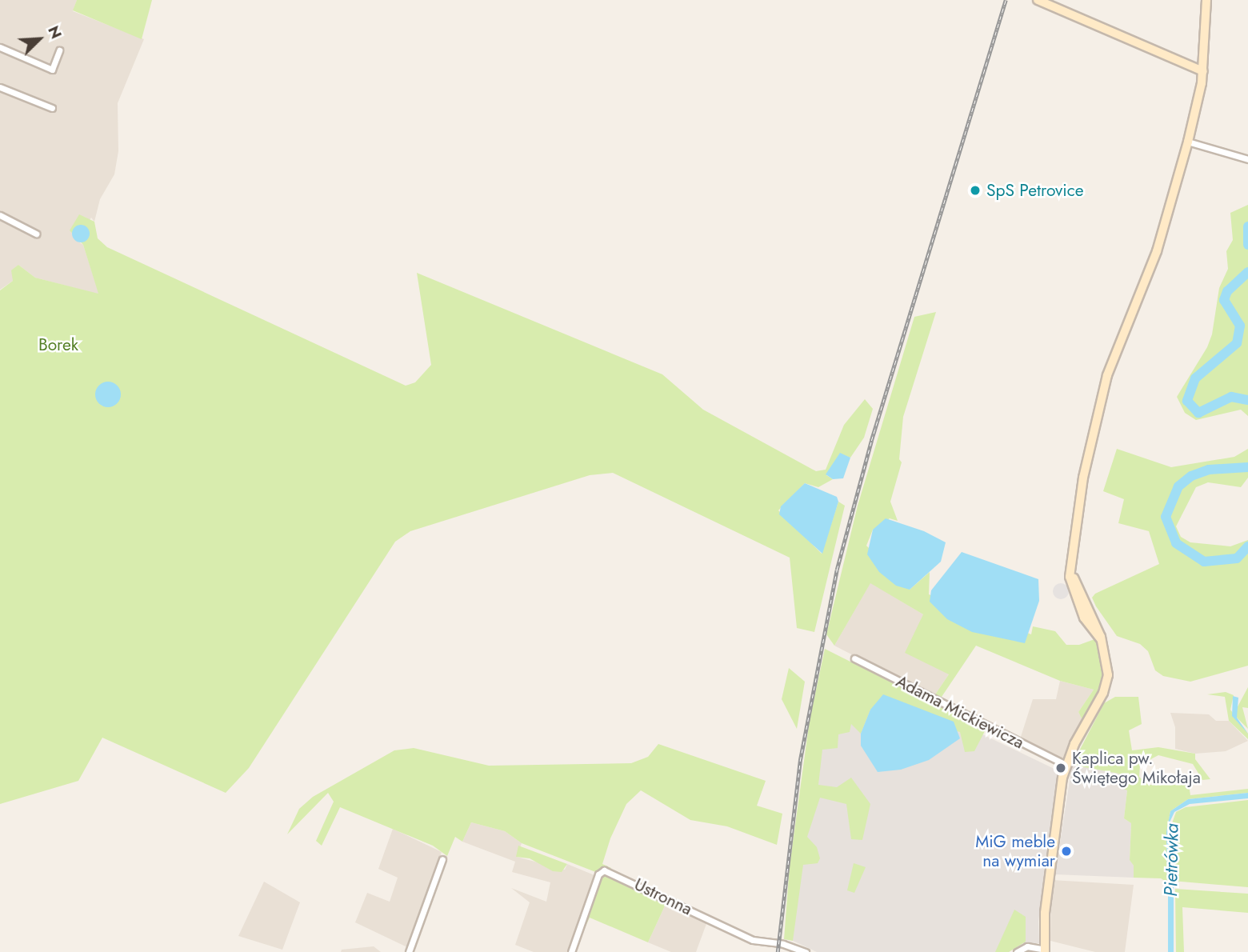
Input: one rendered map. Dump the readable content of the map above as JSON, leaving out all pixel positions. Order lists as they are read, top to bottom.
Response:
{
  "streets": {
    "street": ["Adama Mickiewicza", "Ustronna"]
  },
  "water": ["Pietrówka"],
  "parks": ["Borek"],
  "places": ["SpS Petrovice", "Kaplica pw. Świętego Mikołaja", "MiG meble na wymiar"],
  "north": "top right"
}
